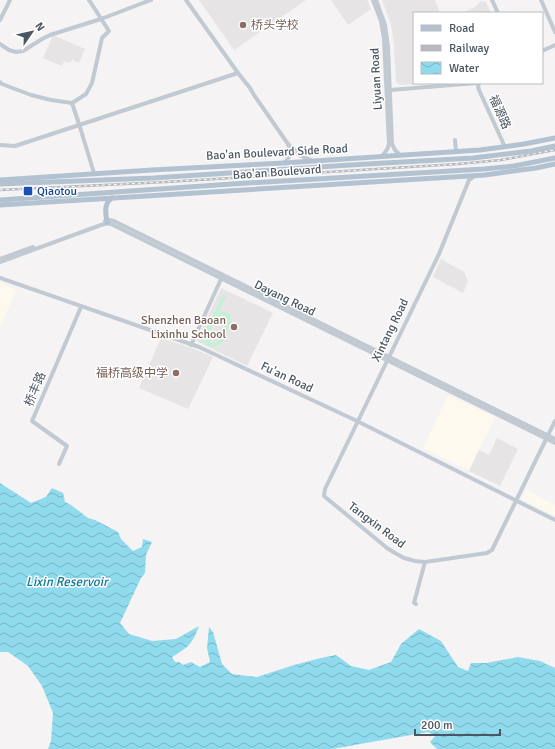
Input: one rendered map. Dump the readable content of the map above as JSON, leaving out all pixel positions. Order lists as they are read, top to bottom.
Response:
{
  "streets": {
    "main road": ["Bao'an Boulevard Side Road", "Bao'an Boulevard"],
    "street": [
      "Liyuan Road",
      "福源路",
      "Dayang Road",
      "Xintang Road",
      "Fu'an Road",
      "桥丰路",
      "Tangxin Road"
    ]
  },
  "crossings": [
    ["Liyuan Road", "Bao'an Boulevard Side Road"],
    ["福源路", "Bao'an Boulevard Side Road"],
    ["Dayang Road", "Xintang Road"],
    ["Xintang Road", "Fu'an Road"],
    ["Xintang Road", "Tangxin Road"],
    ["Fu'an Road", "桥丰路"],
    ["Fu'an Road", "Tangxin Road"]
  ],
  "water": ["Lixin Reservoir"],
  "places": {
    "other": ["桥头学校", "Shenzhen Baoan Lixinhu School", "福桥高级中学"],
    "transit": ["Qiaotou"]
  },
  "legend": ["Road", "Railway", "Water"],
  "scale_bar": "200 m",
  "north": "top right"
}
